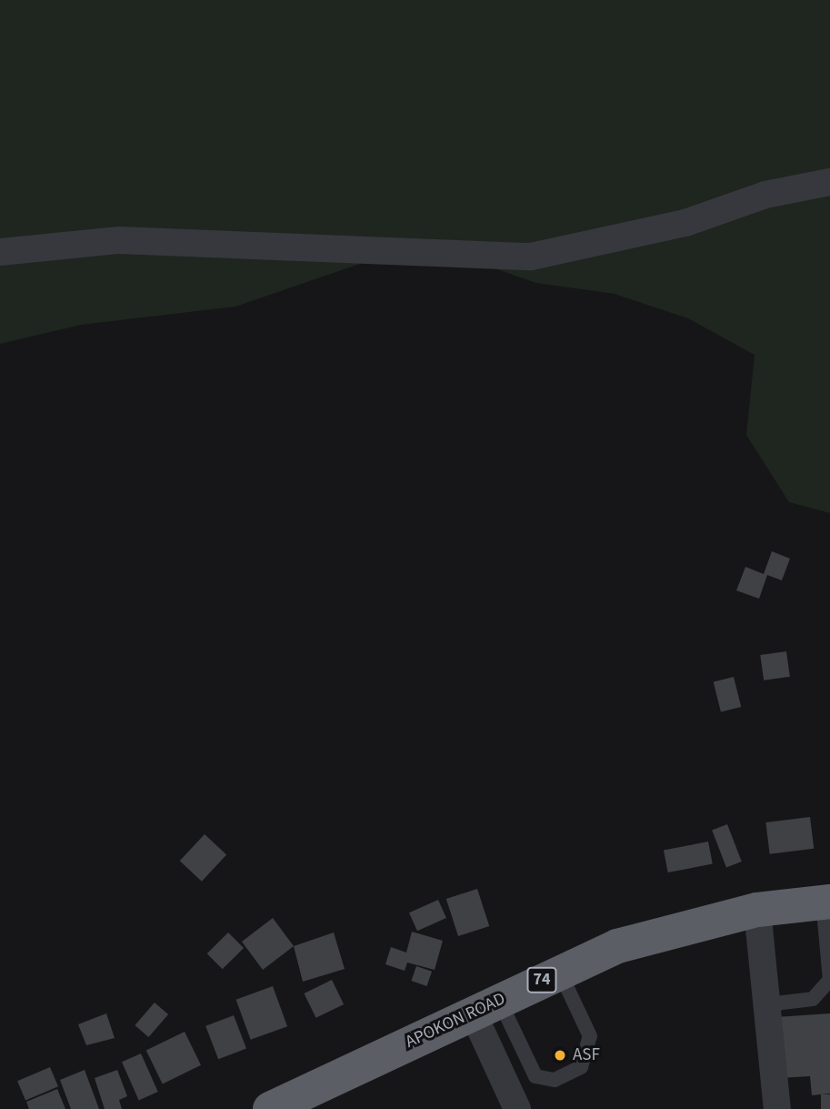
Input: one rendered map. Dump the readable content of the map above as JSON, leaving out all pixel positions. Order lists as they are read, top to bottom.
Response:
{
  "streets": {
    "highway": ["74", "APOKON ROAD"]
  },
  "places": ["ASF"]
}
